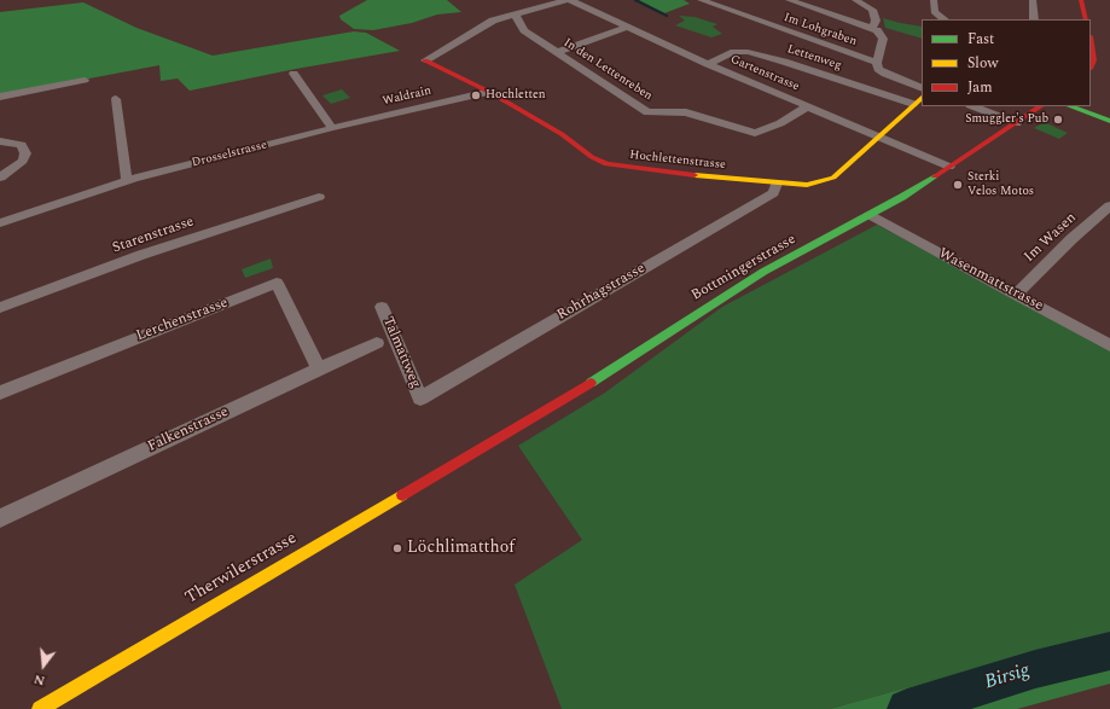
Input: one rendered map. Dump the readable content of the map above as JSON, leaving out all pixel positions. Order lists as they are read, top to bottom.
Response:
{
  "streets": {
    "main road": ["Hochlettenstrasse", "Bottmingerstrasse", "Therwilerstrasse"],
    "street": [
      "Im Lohgraben",
      "Lettenweg",
      "In den Lettenreben",
      "Gartenstrasse",
      "Waldrain",
      "Drosselstrasse",
      "Starenstrasse",
      "Im Wasen",
      "Wasenmattstrasse",
      "Rohrhagstrasse",
      "Lerchenstrasse",
      "Talmattweg",
      "Falkenstrasse"
    ]
  },
  "crossings": [
    ["Lettenweg", "Gartenstrasse"],
    ["Lettenweg", "Hochlettenstrasse"],
    ["In den Lettenreben", "Gartenstrasse"],
    ["Gartenstrasse", "Hochlettenstrasse"],
    ["Gartenstrasse", "Bottmingerstrasse"],
    ["Waldrain", "Drosselstrasse"],
    ["Waldrain", "Hochlettenstrasse"],
    ["Hochlettenstrasse", "Rohrhagstrasse"],
    ["Im Wasen", "Wasenmattstrasse"],
    ["Bottmingerstrasse", "Wasenmattstrasse"],
    ["Bottmingerstrasse", "Therwilerstrasse"],
    ["Rohrhagstrasse", "Talmattweg"],
    ["Lerchenstrasse", "Falkenstrasse"]
  ],
  "water": ["Birsig"],
  "places": [
    "Hochletten",
    "Smuggler's Pub",
    "Sterki Velos Motos",
    "Löchlimatthof"
  ],
  "legend": ["Fast", "Slow", "Jam"],
  "north": "bottom"
}
